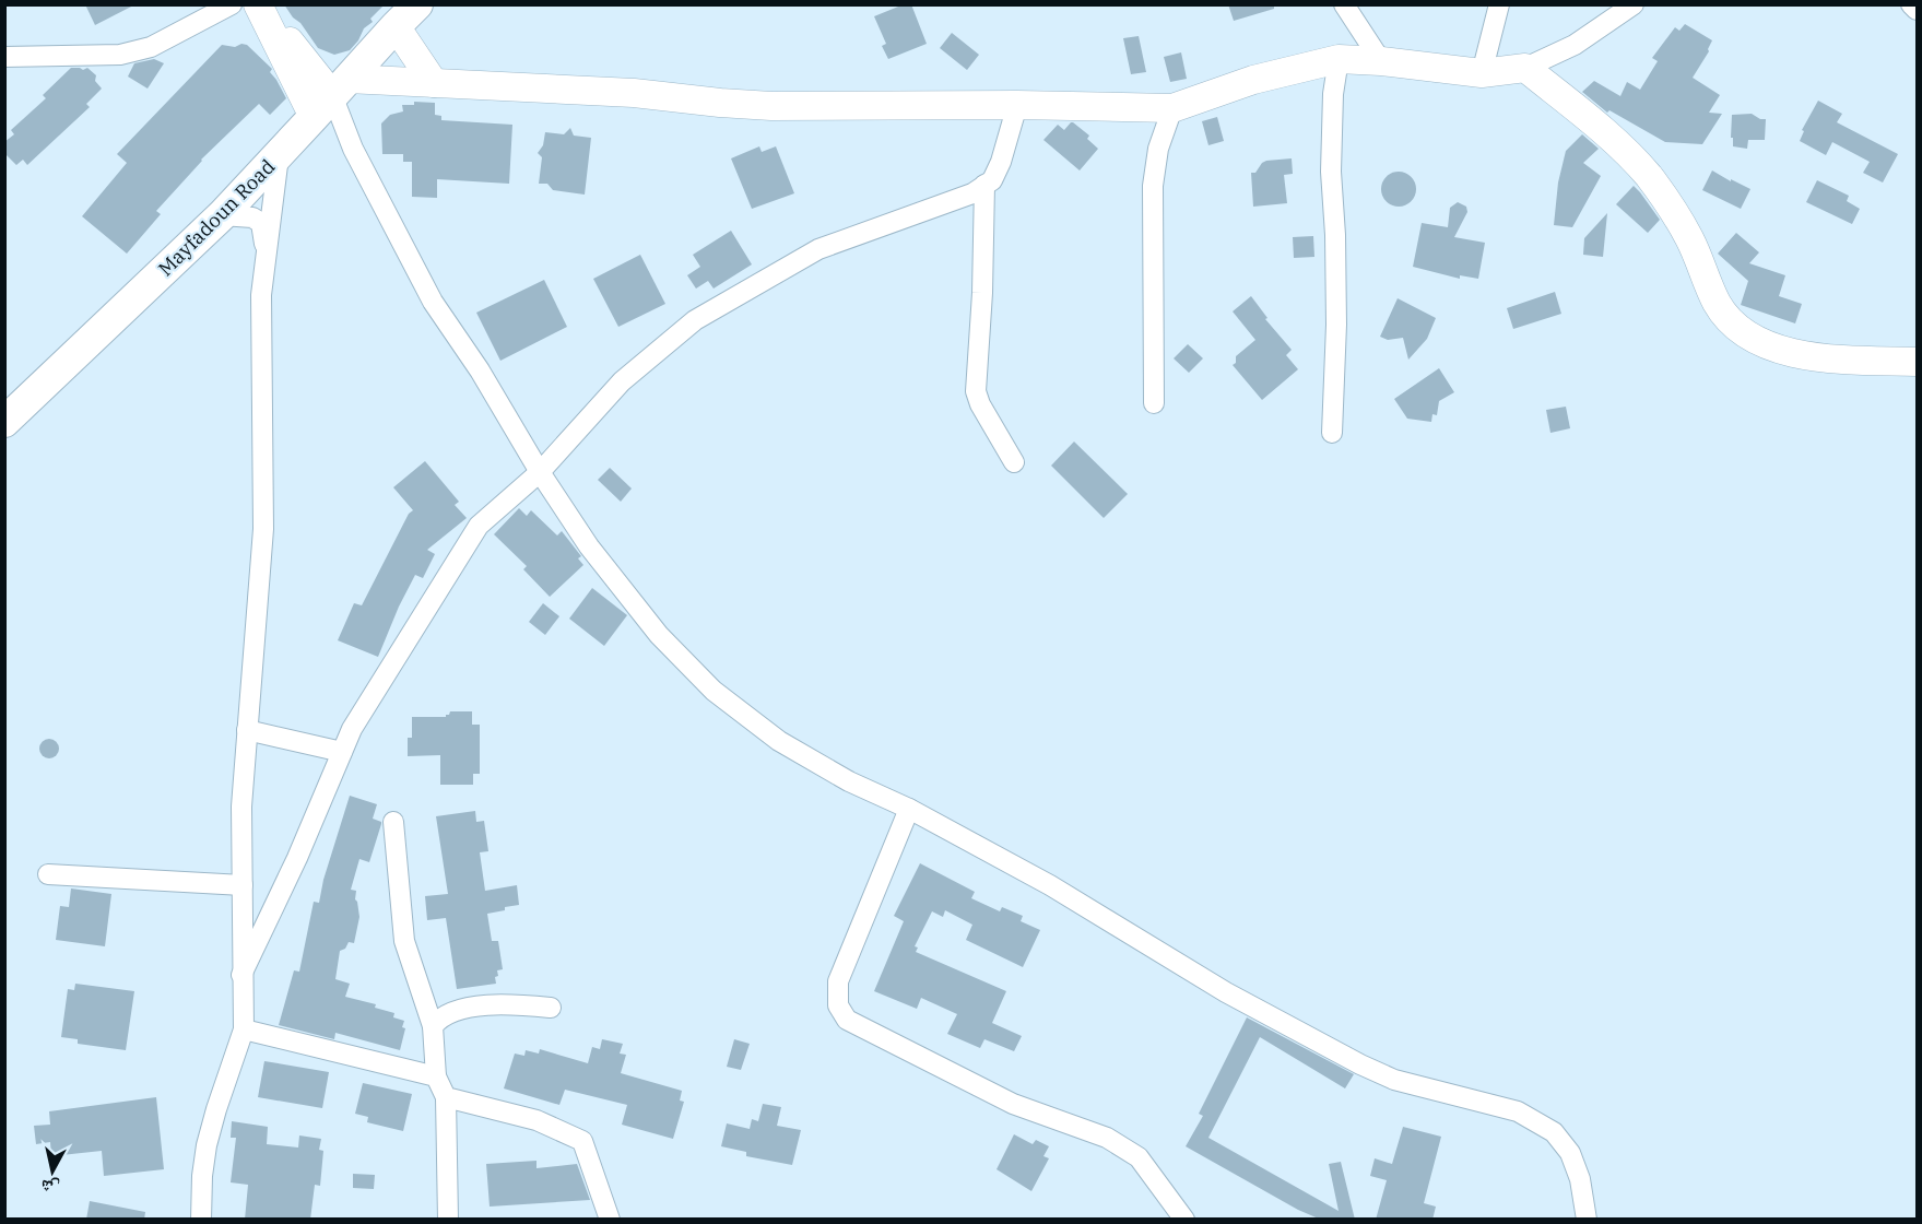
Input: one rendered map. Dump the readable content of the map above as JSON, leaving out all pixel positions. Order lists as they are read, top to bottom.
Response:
{
  "streets": {
    "main road": ["Mayfadoun Road"]
  },
  "north": "bottom"
}
